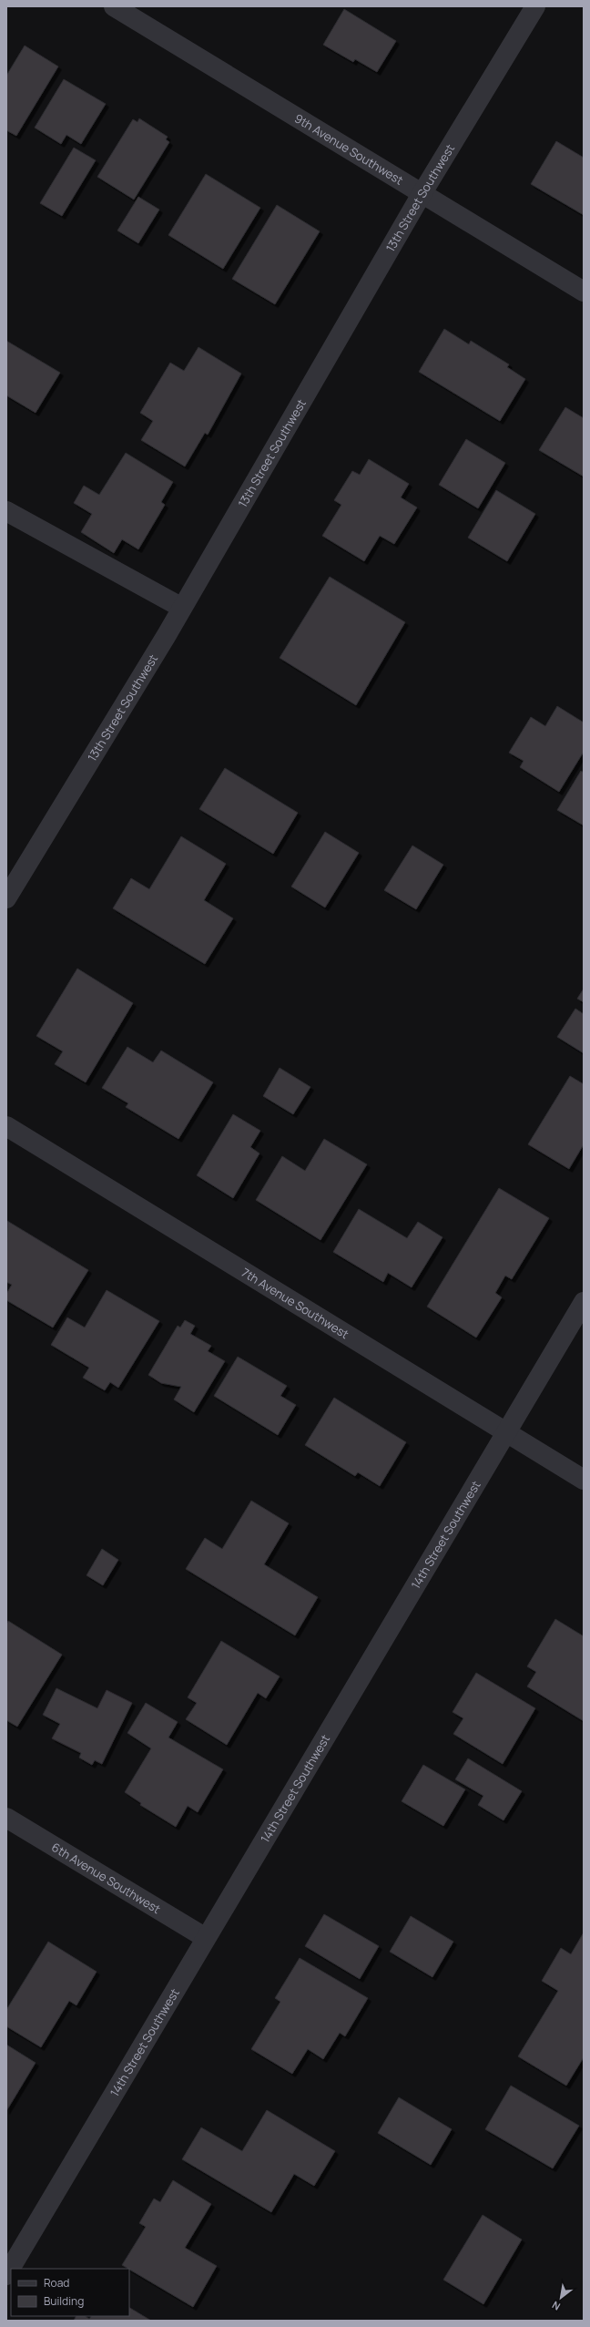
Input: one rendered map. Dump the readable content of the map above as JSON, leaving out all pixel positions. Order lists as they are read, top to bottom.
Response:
{
  "streets": {
    "street": [
      "9th Avenue Southwest",
      "13th Street Southwest",
      "7th Avenue Southwest",
      "14th Street Southwest",
      "6th Avenue Southwest"
    ]
  },
  "crossings": [
    ["9th Avenue Southwest", "13th Street Southwest"],
    ["7th Avenue Southwest", "14th Street Southwest"],
    ["14th Street Southwest", "6th Avenue Southwest"]
  ],
  "legend": ["Road", "Building"],
  "north": "bottom left"
}
